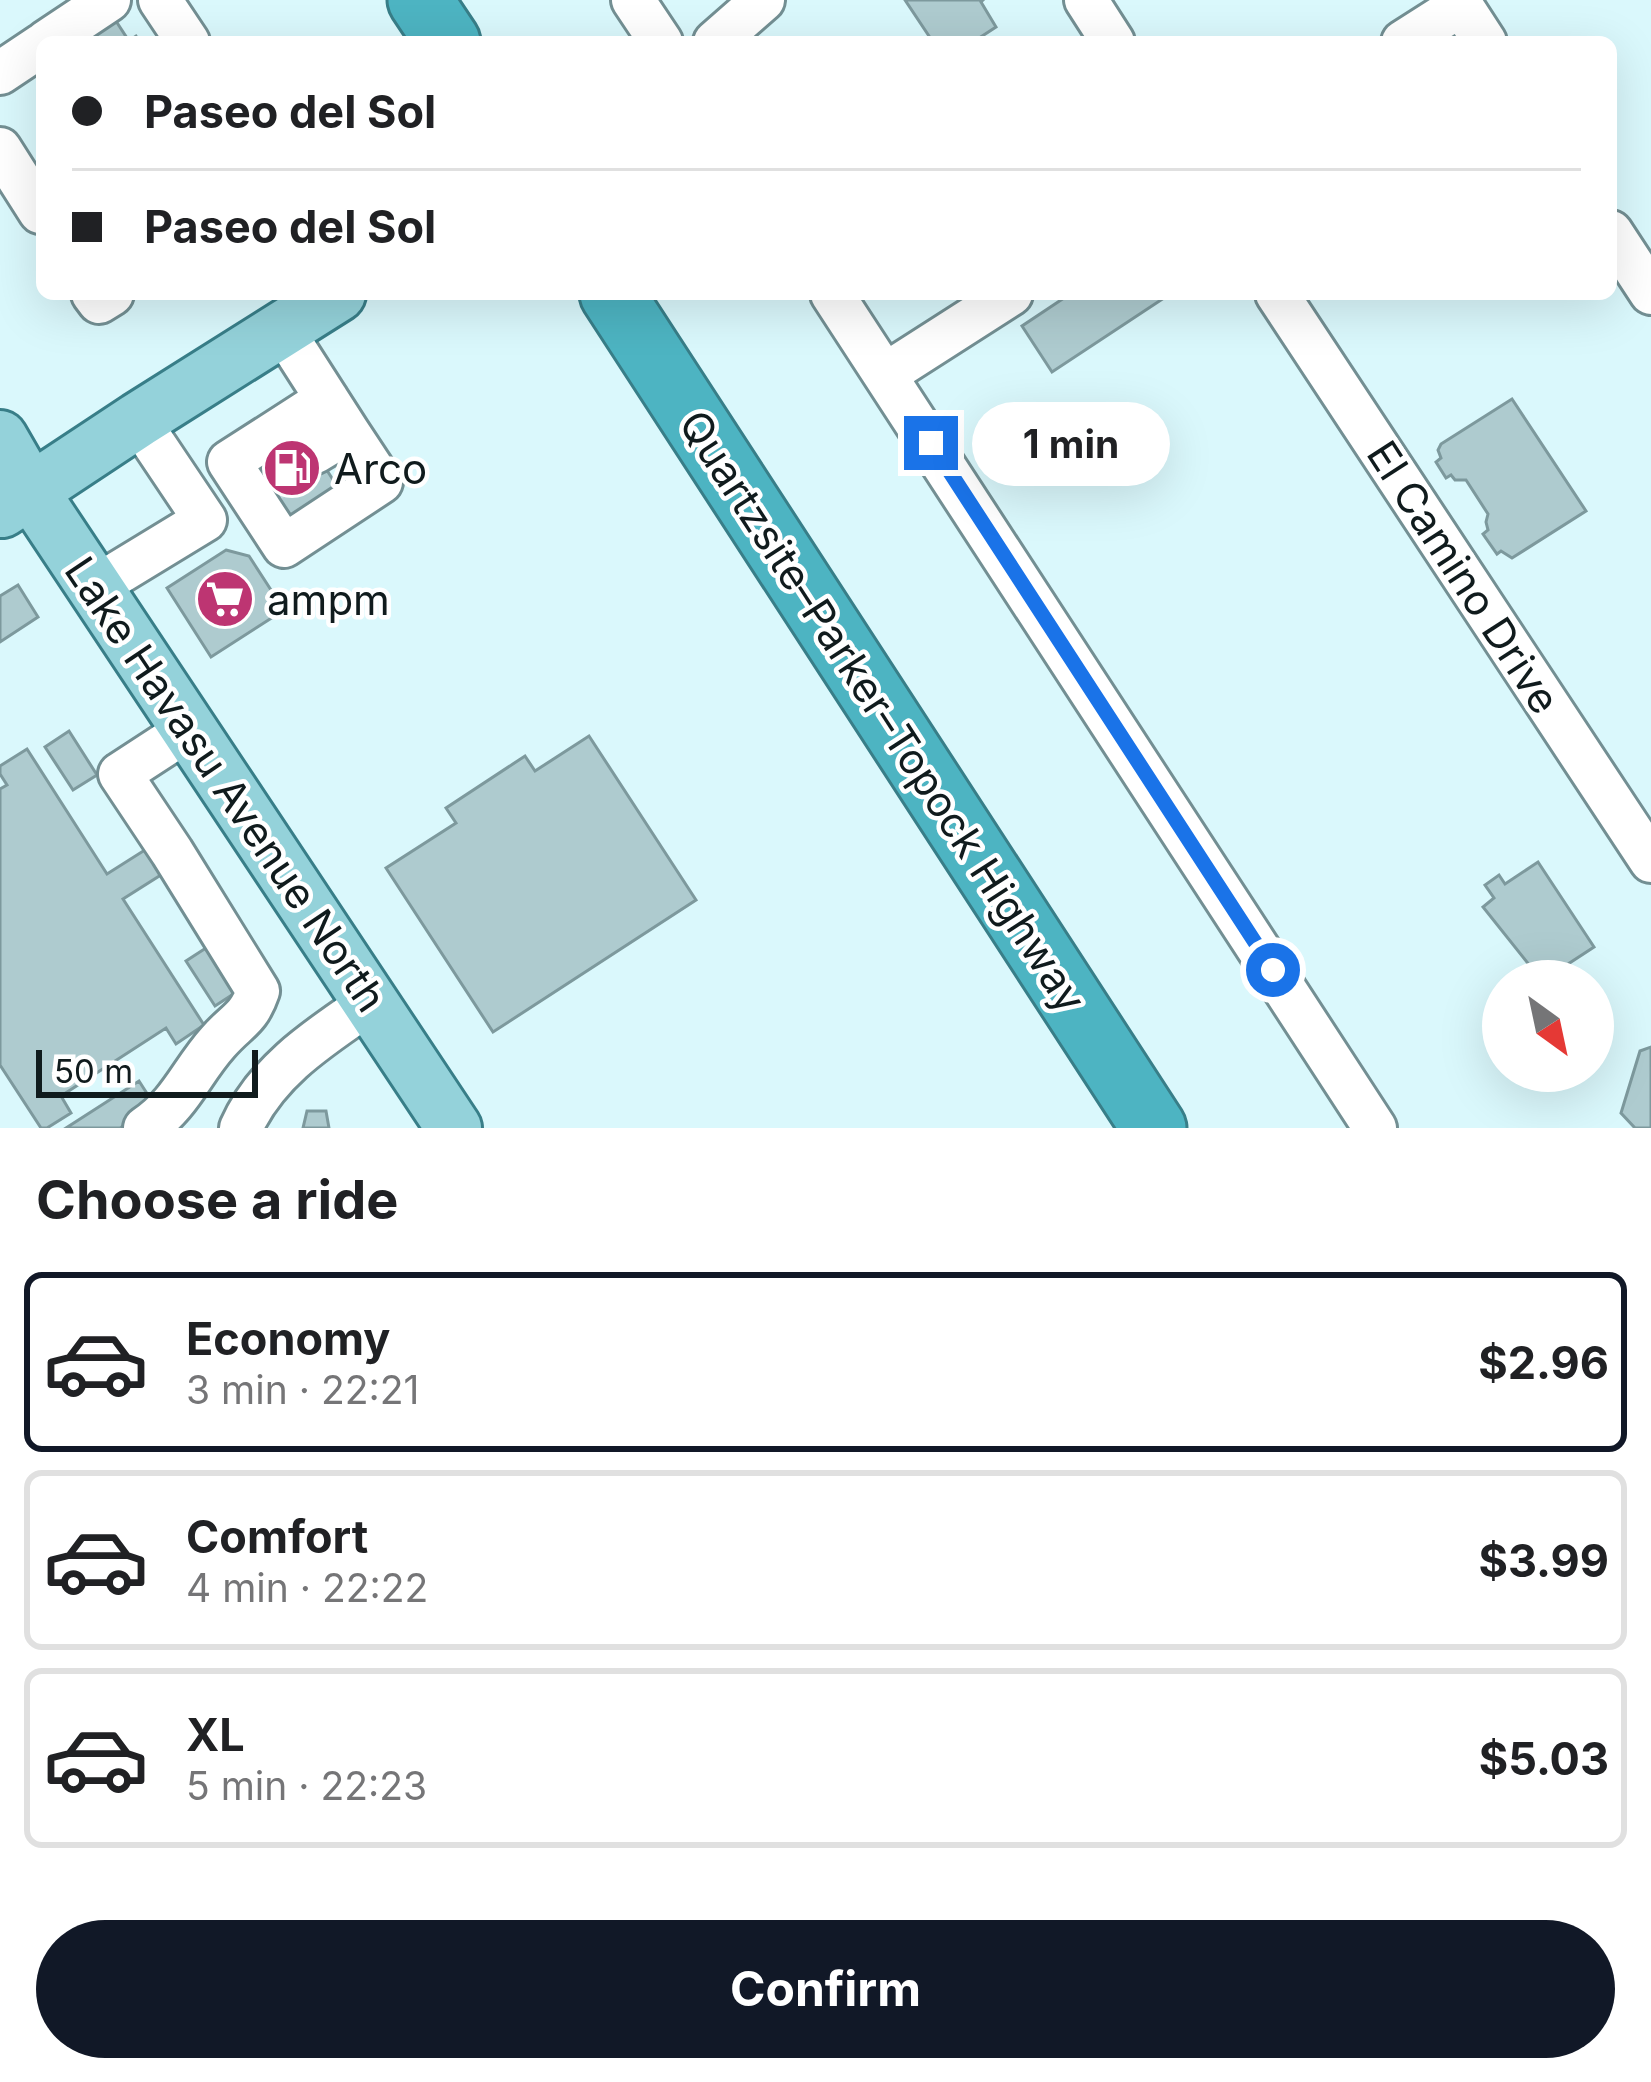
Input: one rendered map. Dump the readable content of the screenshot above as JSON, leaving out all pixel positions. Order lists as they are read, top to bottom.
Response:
{
  "streets": {
    "highway": ["Quartzsite–Parker–Topock Highway"],
    "main road": ["Lake Havasu Avenue North"],
    "street": ["El Camino Drive"]
  },
  "places": {
    "fuel station": ["Arco"],
    "supermarket": ["ampm"]
  },
  "scale_bar": "50 m",
  "north": "bottom right",
  "page": {
    "banner": ["Paseo del Sol", "Paseo del Sol"],
    "bubble": "1 min",
    "scale": "50 m",
    "heading": "Choose a ride",
    "list": [
      {
        "name": "Economy",
        "note": "3 min · 22:21",
        "value": "$2.96"
      },
      {
        "name": "Comfort",
        "note": "4 min · 22:22",
        "value": "$3.99"
      },
      {
        "name": "XL",
        "note": "5 min · 22:23",
        "value": "$5.03"
      }
    ],
    "buttons": "Confirm"
  }
}
